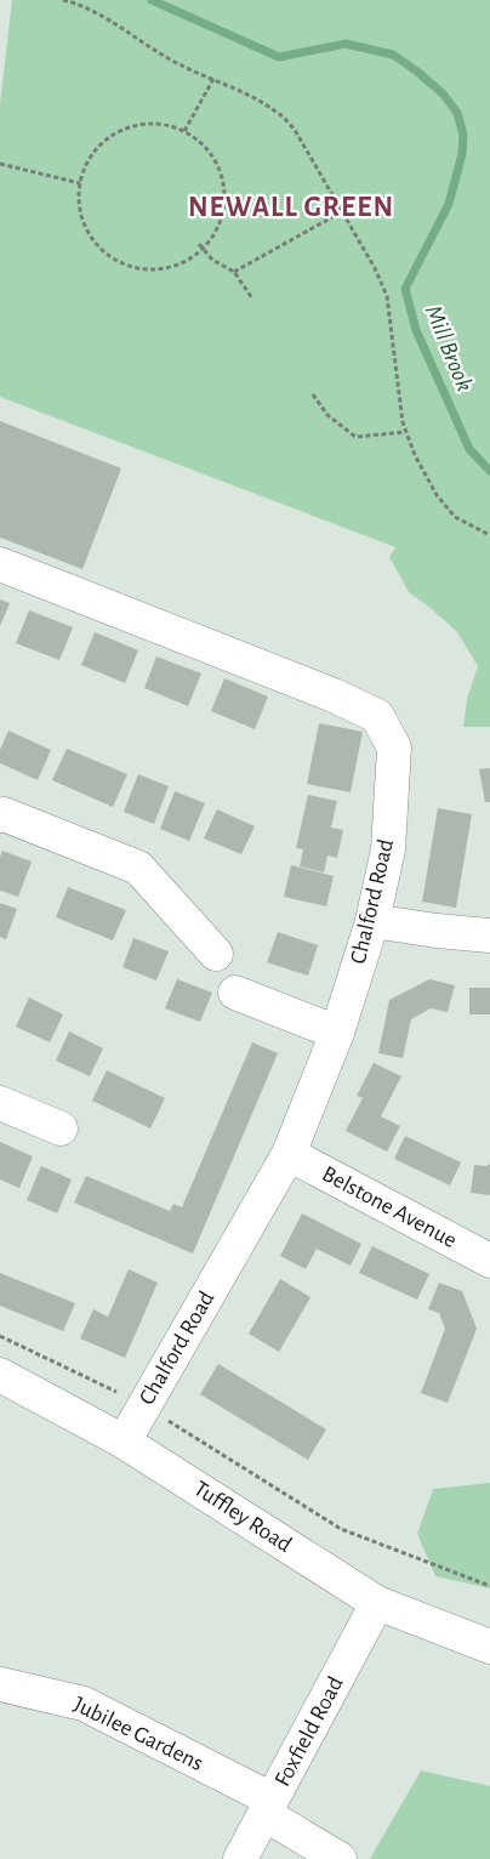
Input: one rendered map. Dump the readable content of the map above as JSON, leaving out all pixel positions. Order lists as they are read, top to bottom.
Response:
{
  "streets": {
    "street": [
      "Chalford Road",
      "Belstone Avenue",
      "Tuffley Road",
      "Foxfield Road",
      "Jubilee Gardens"
    ]
  },
  "crossings": [
    ["Chalford Road", "Belstone Avenue"],
    ["Chalford Road", "Tuffley Road"],
    ["Tuffley Road", "Foxfield Road"],
    ["Foxfield Road", "Jubilee Gardens"]
  ],
  "districts": ["NEWALL GREEN"],
  "water": ["Mill Brook"]
}
